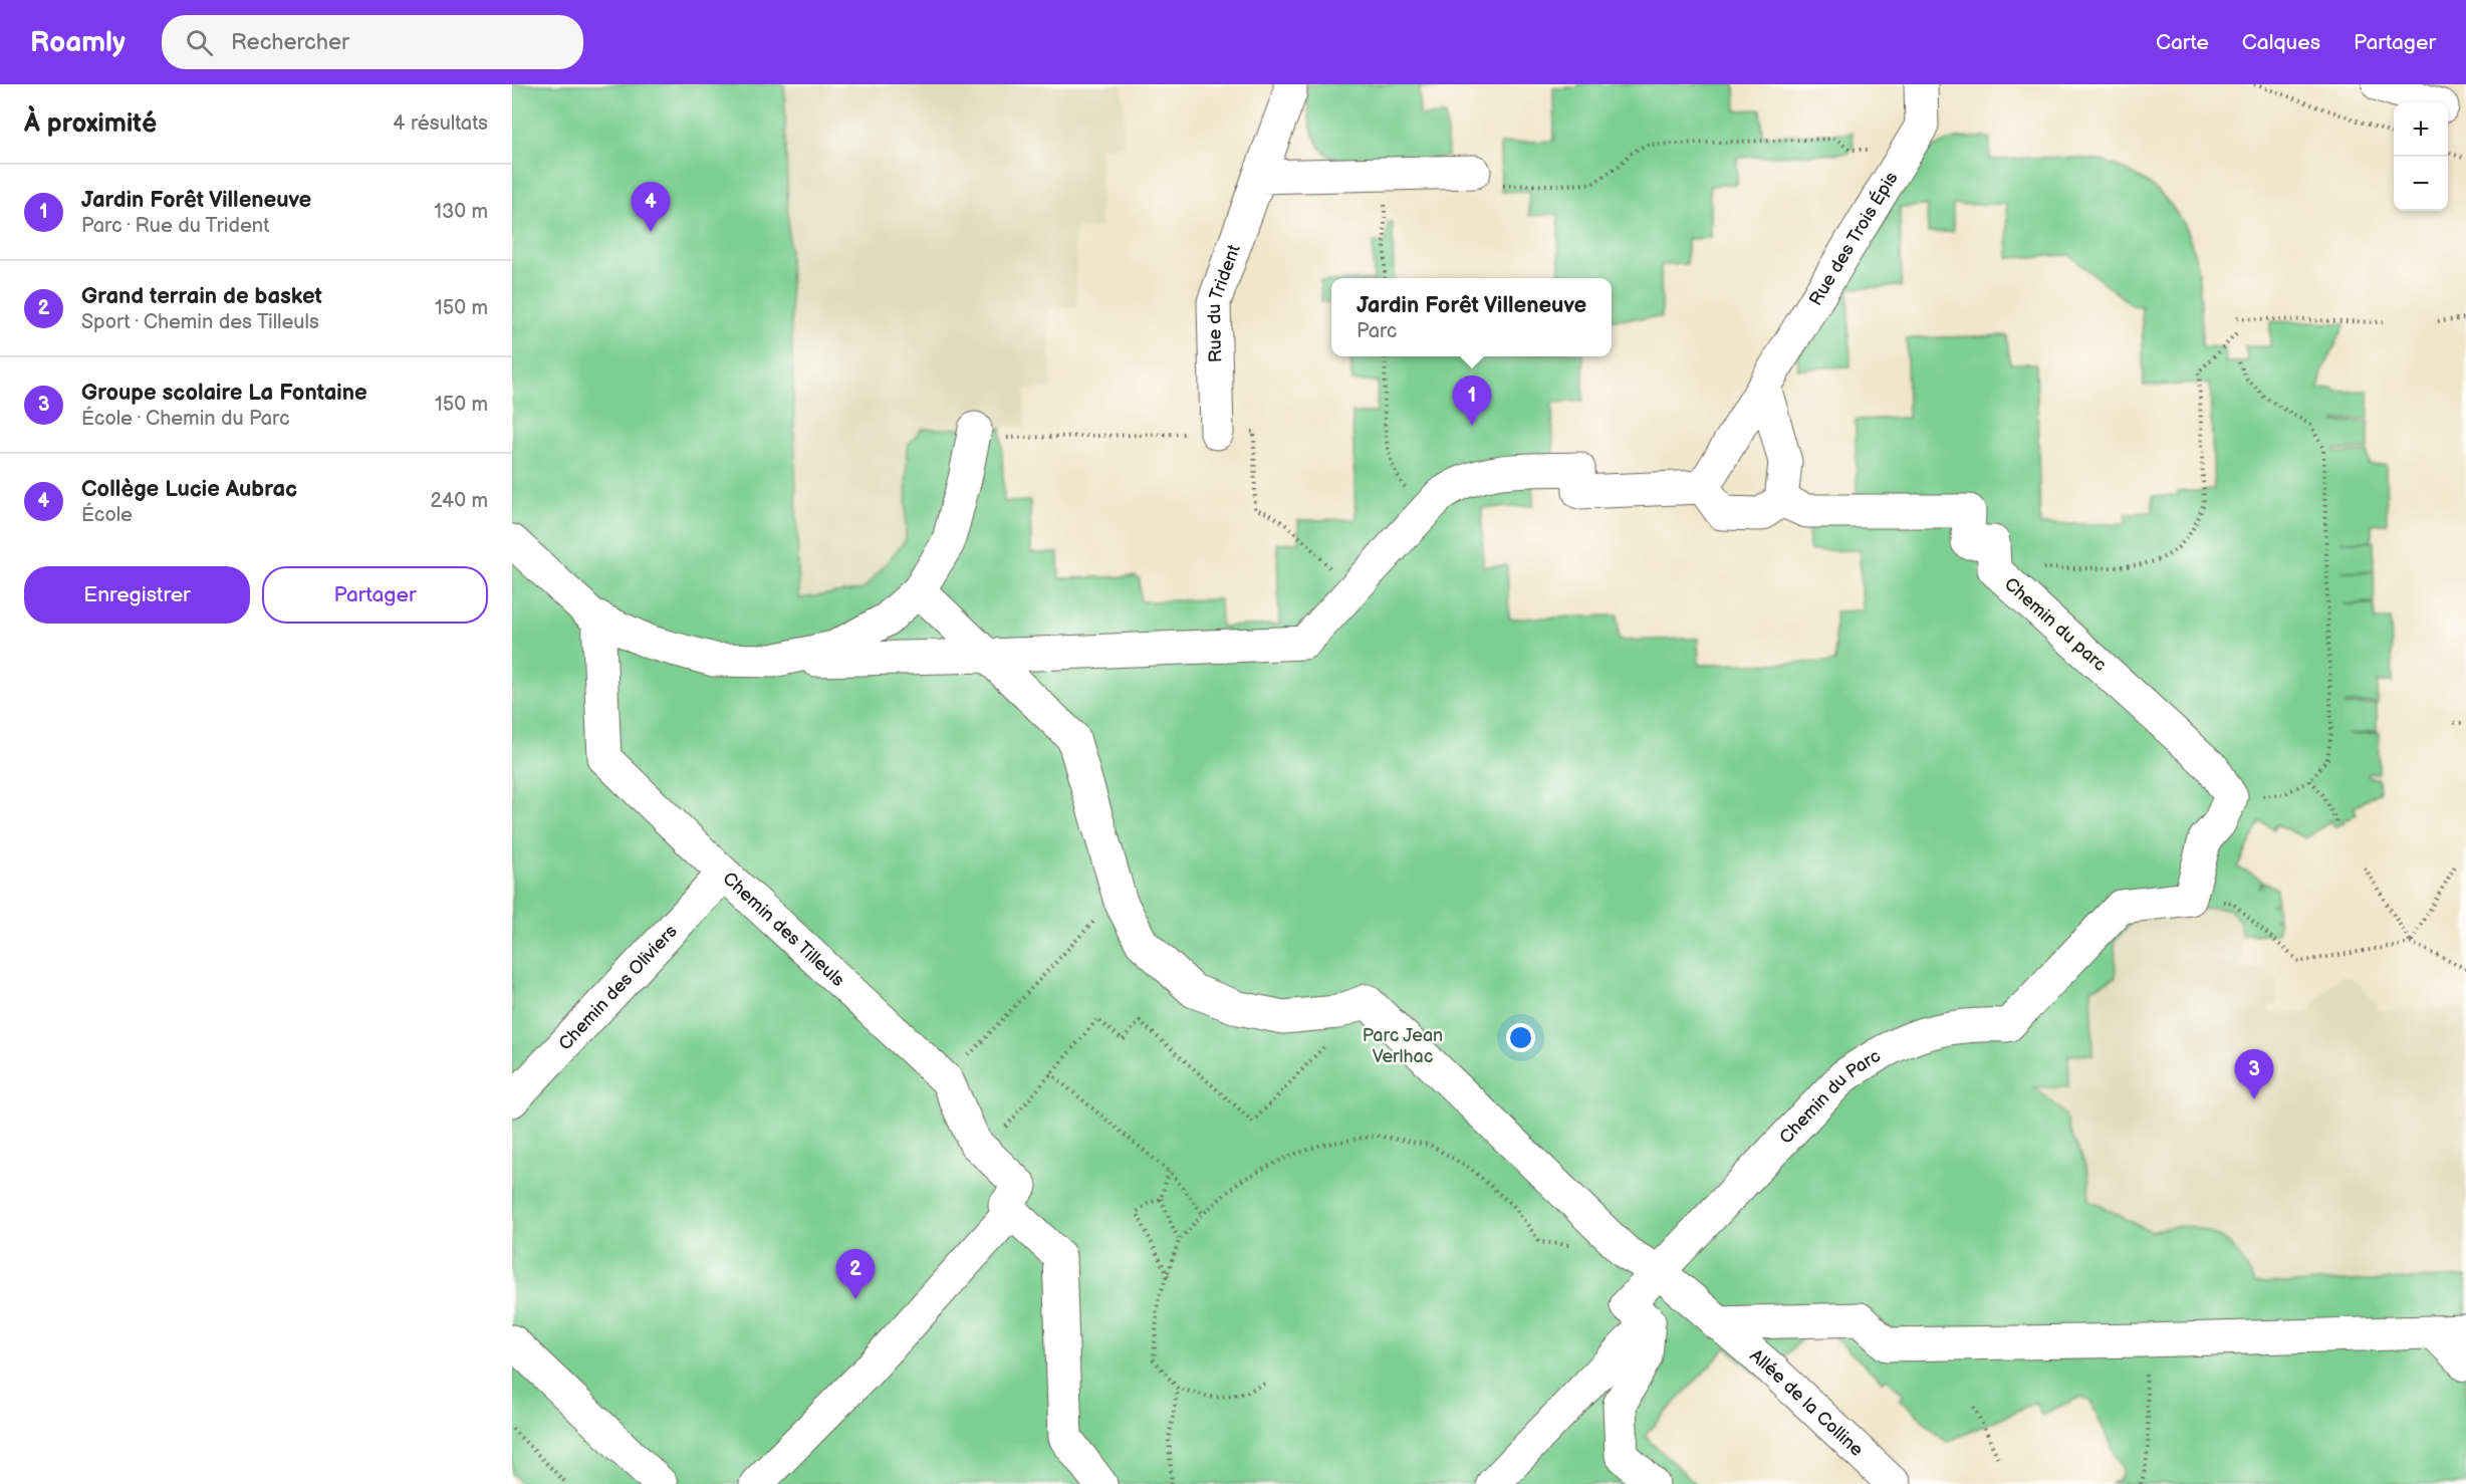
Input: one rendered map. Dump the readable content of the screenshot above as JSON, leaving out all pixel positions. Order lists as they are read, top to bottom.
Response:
{
  "streets": {
    "street": [
      "Rue des Trois Épis",
      "Rue du Trident",
      "Chemin du parc",
      "Chemin des Tilleuls",
      "Chemin des Oliviers",
      "Chemin du Parc",
      "Allée de la Colline"
    ]
  },
  "crossings": [
    ["Chemin des Tilleuls", "Chemin des Oliviers"],
    ["Chemin du Parc", "Allée de la Colline"]
  ],
  "parks": ["Parc Jean Verlhac"],
  "page": {
    "header": "Roamly",
    "search": "Rechercher",
    "nav": ["Carte", "Calques", "Partager"],
    "heading": ["À proximité", "4 résultats"],
    "map_buttons": ["+", "−"],
    "list": [
      {
        "mark": "1",
        "name": "Jardin Forêt Villeneuve",
        "note": "Parc · Rue du Trident",
        "value": "130 m"
      },
      {
        "mark": "2",
        "name": "Grand terrain de basket",
        "note": "Sport · Chemin des Tilleuls",
        "value": "150 m"
      },
      {
        "mark": "3",
        "name": "Groupe scolaire La Fontaine",
        "note": "École · Chemin du Parc",
        "value": "150 m"
      },
      {
        "mark": "4",
        "name": "Collège Lucie Aubrac",
        "note": "École",
        "value": "240 m"
      }
    ],
    "pins": [
      "4",
      "1",
      "3",
      "2"
    ],
    "popup": ["Jardin Forêt Villeneuve", "Parc"],
    "buttons": ["Enregistrer", "Partager"]
  }
}
